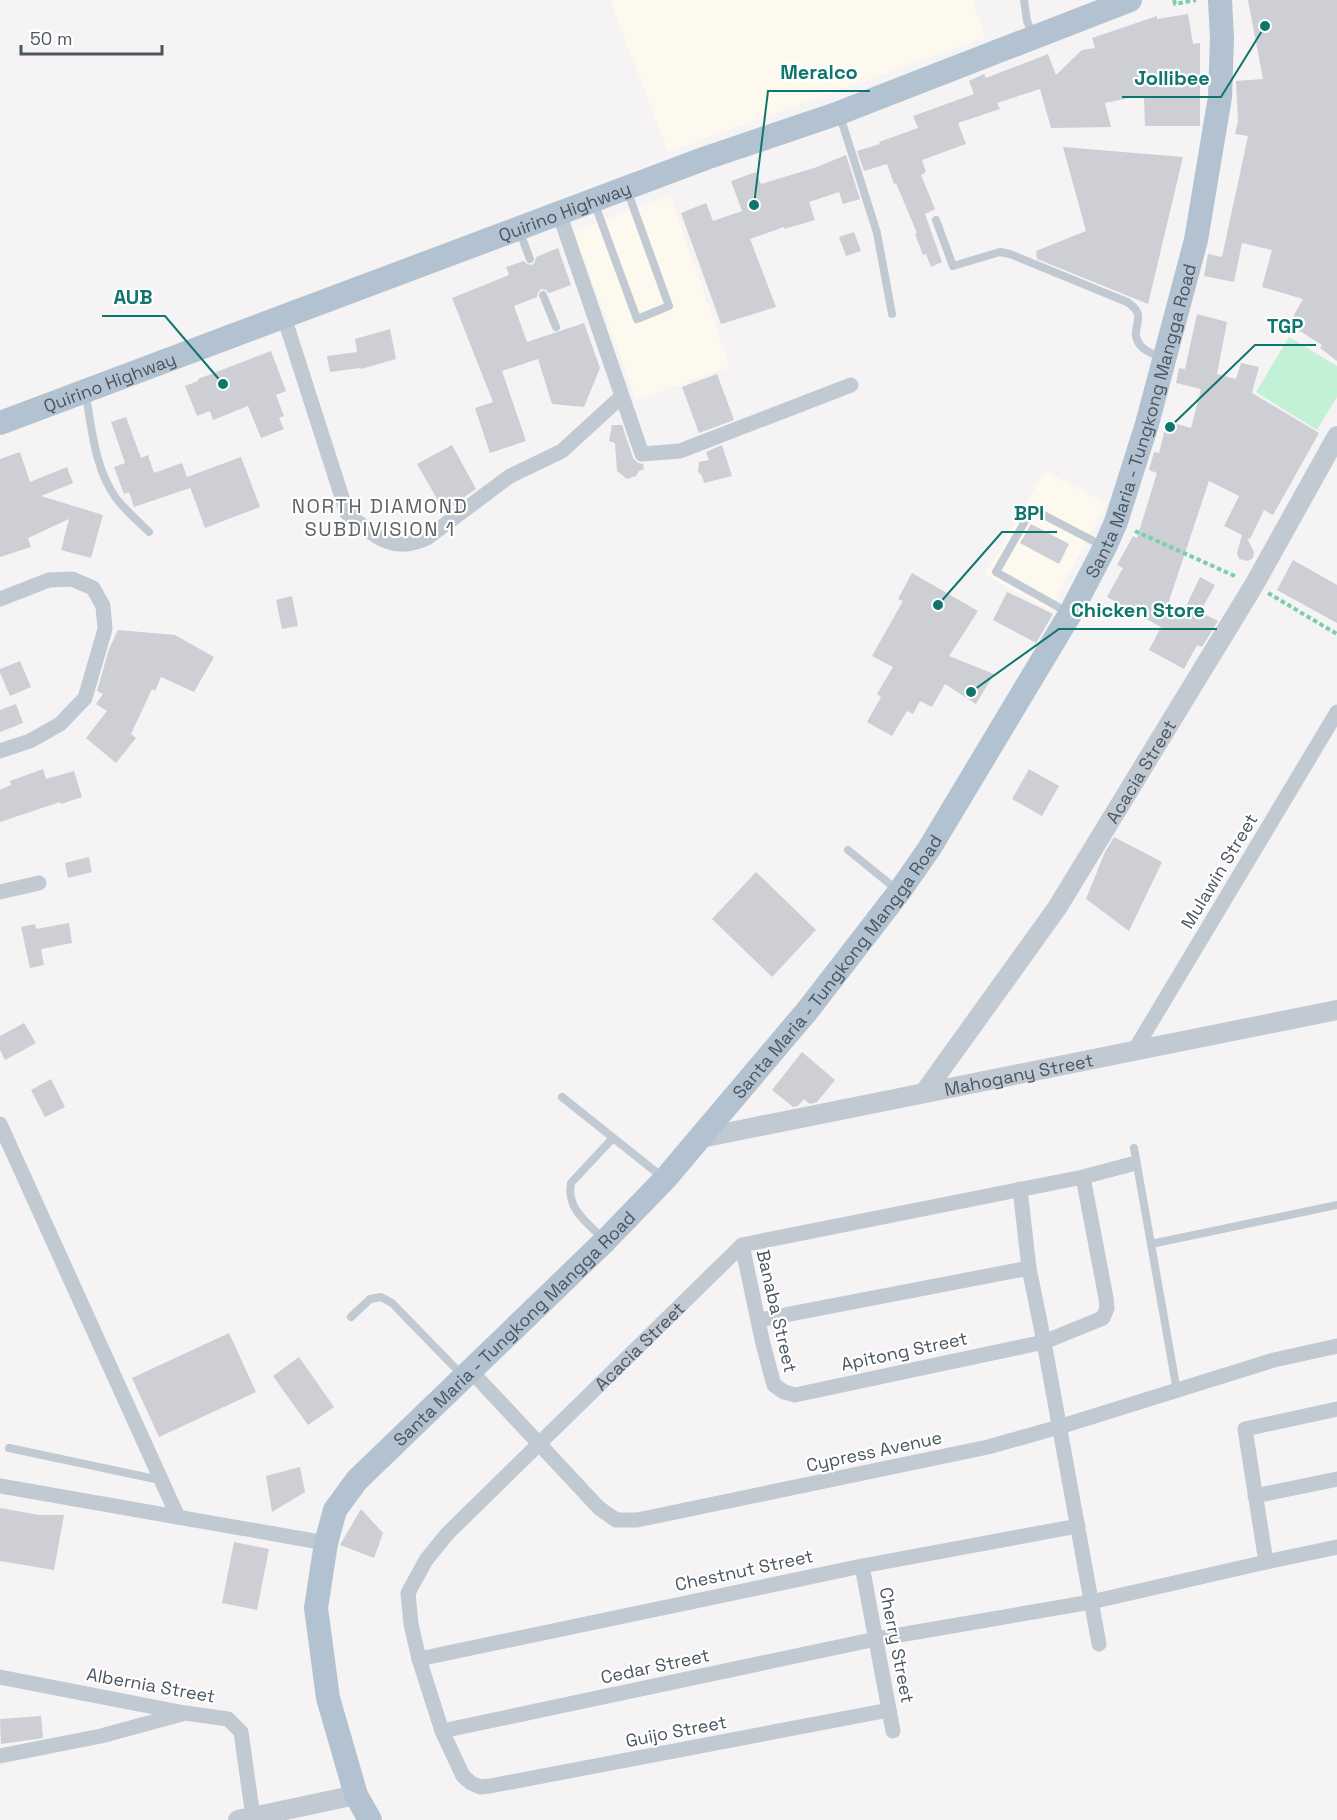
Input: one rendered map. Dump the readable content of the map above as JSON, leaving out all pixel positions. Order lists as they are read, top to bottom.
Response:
{
  "streets": {
    "main road": ["Quirino Highway", "Santa Maria - Tungkong Mangga Road"],
    "street": [
      "Acacia Street",
      "Mulawin Street",
      "Mahogany Street",
      "Banaba Street",
      "Apitong Street",
      "Cypress Avenue",
      "Chestnut Street",
      "Cherry Street",
      "Cedar Street",
      "Albernia Street",
      "Guijo Street"
    ]
  },
  "crossings": [
    ["Santa Maria - Tungkong Mangga Road", "Mahogany Street"],
    ["Santa Maria - Tungkong Mangga Road", "Cypress Avenue"],
    ["Acacia Street", "Mahogany Street"],
    ["Acacia Street", "Banaba Street"],
    ["Acacia Street", "Cypress Avenue"],
    ["Acacia Street", "Chestnut Street"],
    ["Acacia Street", "Cedar Street"],
    ["Acacia Street", "Guijo Street"],
    ["Mulawin Street", "Mahogany Street"],
    ["Banaba Street", "Apitong Street"],
    ["Chestnut Street", "Cherry Street"],
    ["Cherry Street", "Cedar Street"],
    ["Cherry Street", "Guijo Street"]
  ],
  "districts": ["NORTH DIAMOND SUBDIVISION 1"],
  "places": [
    "Jollibee",
    "Meralco",
    "AUB",
    "TGP",
    "BPI",
    "Chicken Store"
  ],
  "scale_bar": "50 m"
}
